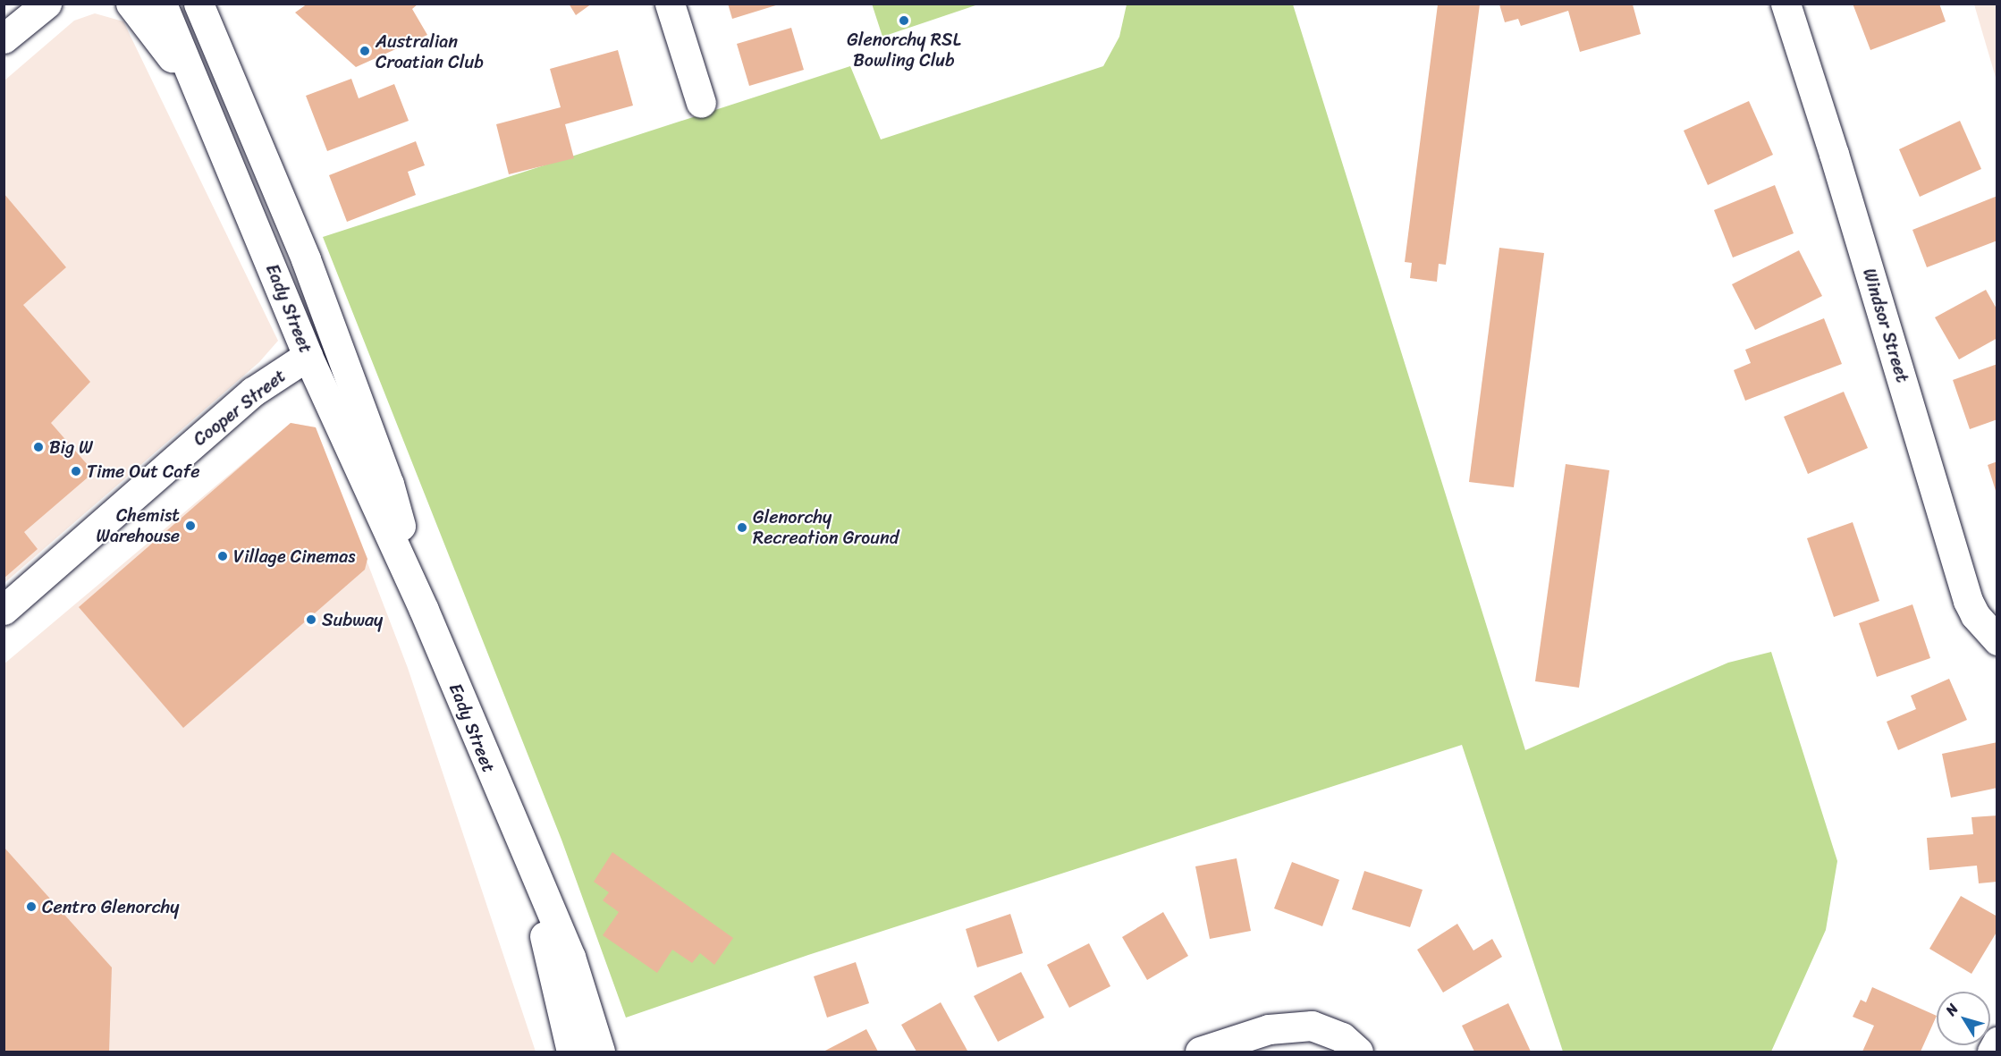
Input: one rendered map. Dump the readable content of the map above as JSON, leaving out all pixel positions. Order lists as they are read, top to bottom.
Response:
{
  "streets": {
    "main road": ["Eady Street", "Windsor Street", "Cooper Street"]
  },
  "crossings": [
    ["Eady Street", "Cooper Street"]
  ],
  "places": [
    "Glenorchy RSL Bowling Club",
    "Australian Croatian Club",
    "Big W",
    "Time Out Cafe",
    "Chemist Warehouse",
    "Glenorchy Recreation Ground",
    "Village Cinemas",
    "Subway",
    "Centro Glenorchy"
  ],
  "north": "top left"
}
